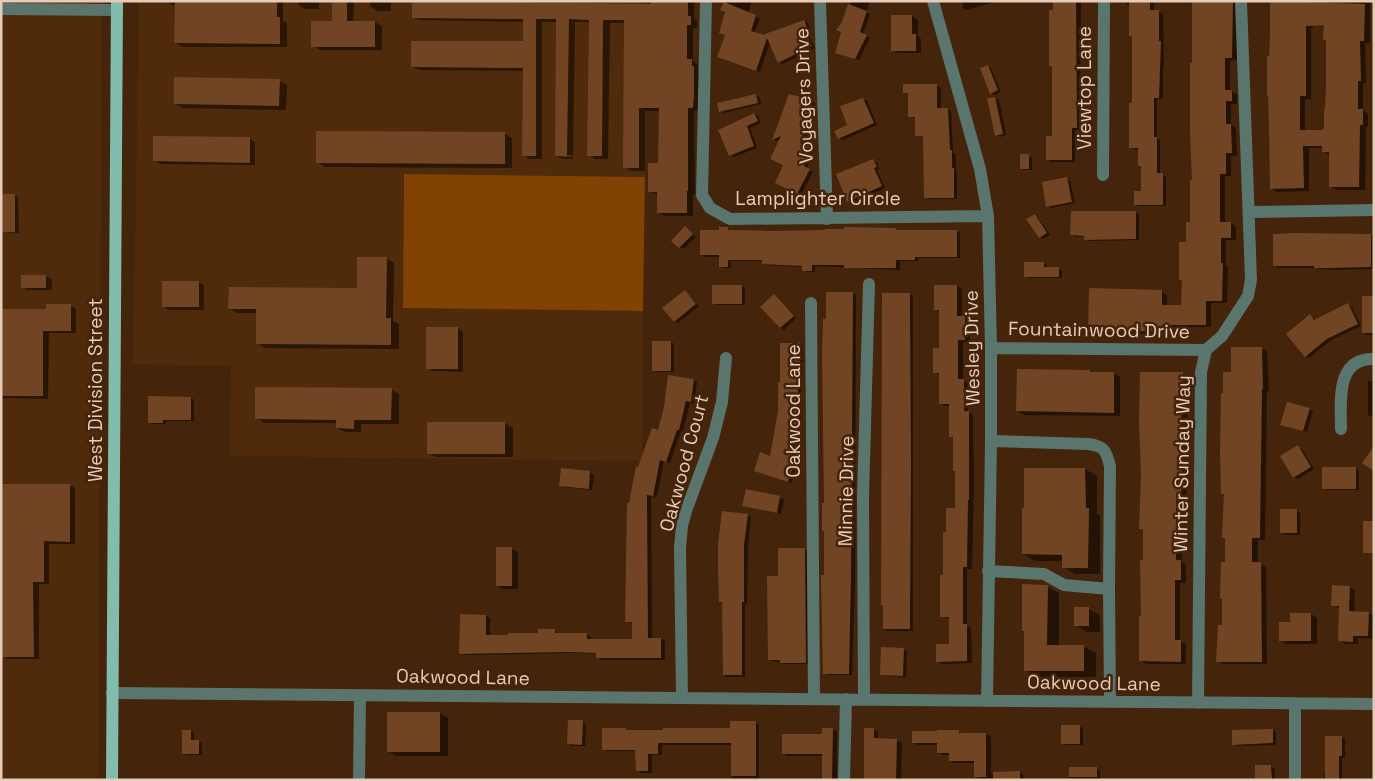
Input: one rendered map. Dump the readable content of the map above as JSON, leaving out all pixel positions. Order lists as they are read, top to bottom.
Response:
{
  "streets": {
    "main road": ["West Division Street"],
    "street": [
      "Viewtop Lane",
      "Voyagers Drive",
      "Lamplighter Circle",
      "Fountainwood Drive",
      "Wesley Drive",
      "Oakwood Lane",
      "Oakwood Court",
      "Winter Sunday Way",
      "Minnie Drive"
    ]
  },
  "crossings": [
    ["Voyagers Drive", "Lamplighter Circle"],
    ["Lamplighter Circle", "Wesley Drive"],
    ["Fountainwood Drive", "Wesley Drive"],
    ["Fountainwood Drive", "Winter Sunday Way"],
    ["Wesley Drive", "Oakwood Lane"],
    ["West Division Street", "Oakwood Lane"],
    ["Oakwood Lane", "Oakwood Court"],
    ["Oakwood Lane", "Winter Sunday Way"],
    ["Oakwood Lane", "Minnie Drive"]
  ]
}
